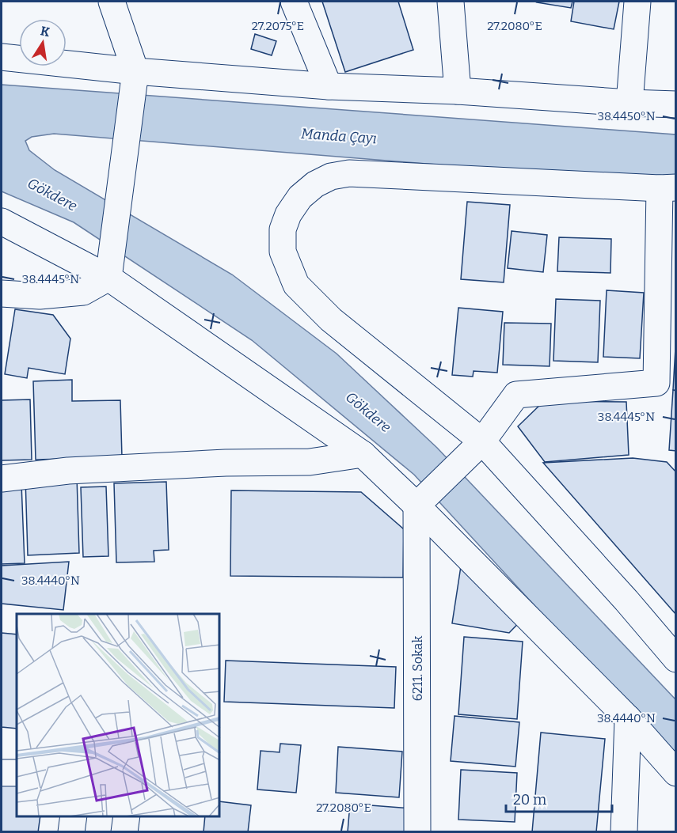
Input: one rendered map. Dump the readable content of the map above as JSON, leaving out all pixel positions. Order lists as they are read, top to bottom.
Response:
{
  "streets": {
    "street": ["6211. Sokak"]
  },
  "water": ["Manda Çayı", "Gökdere"],
  "scale_bar": "20 m",
  "north": "top",
  "coordinates": [
    "27.2075°E",
    "27.2080°E",
    "38.4450°N",
    "38.4445°N",
    "38.4440°N"
  ]
}
